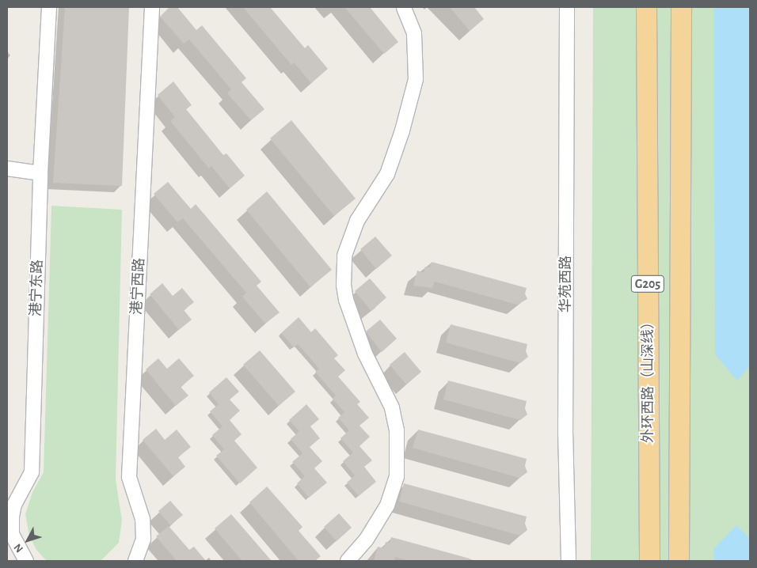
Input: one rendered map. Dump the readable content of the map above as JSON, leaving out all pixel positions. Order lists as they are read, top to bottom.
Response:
{
  "streets": {
    "highway": ["G205", "外环西路（山深线）"],
    "street": ["华苑西路", "港宁西路", "港宁东路"]
  },
  "north": "bottom left"
}
